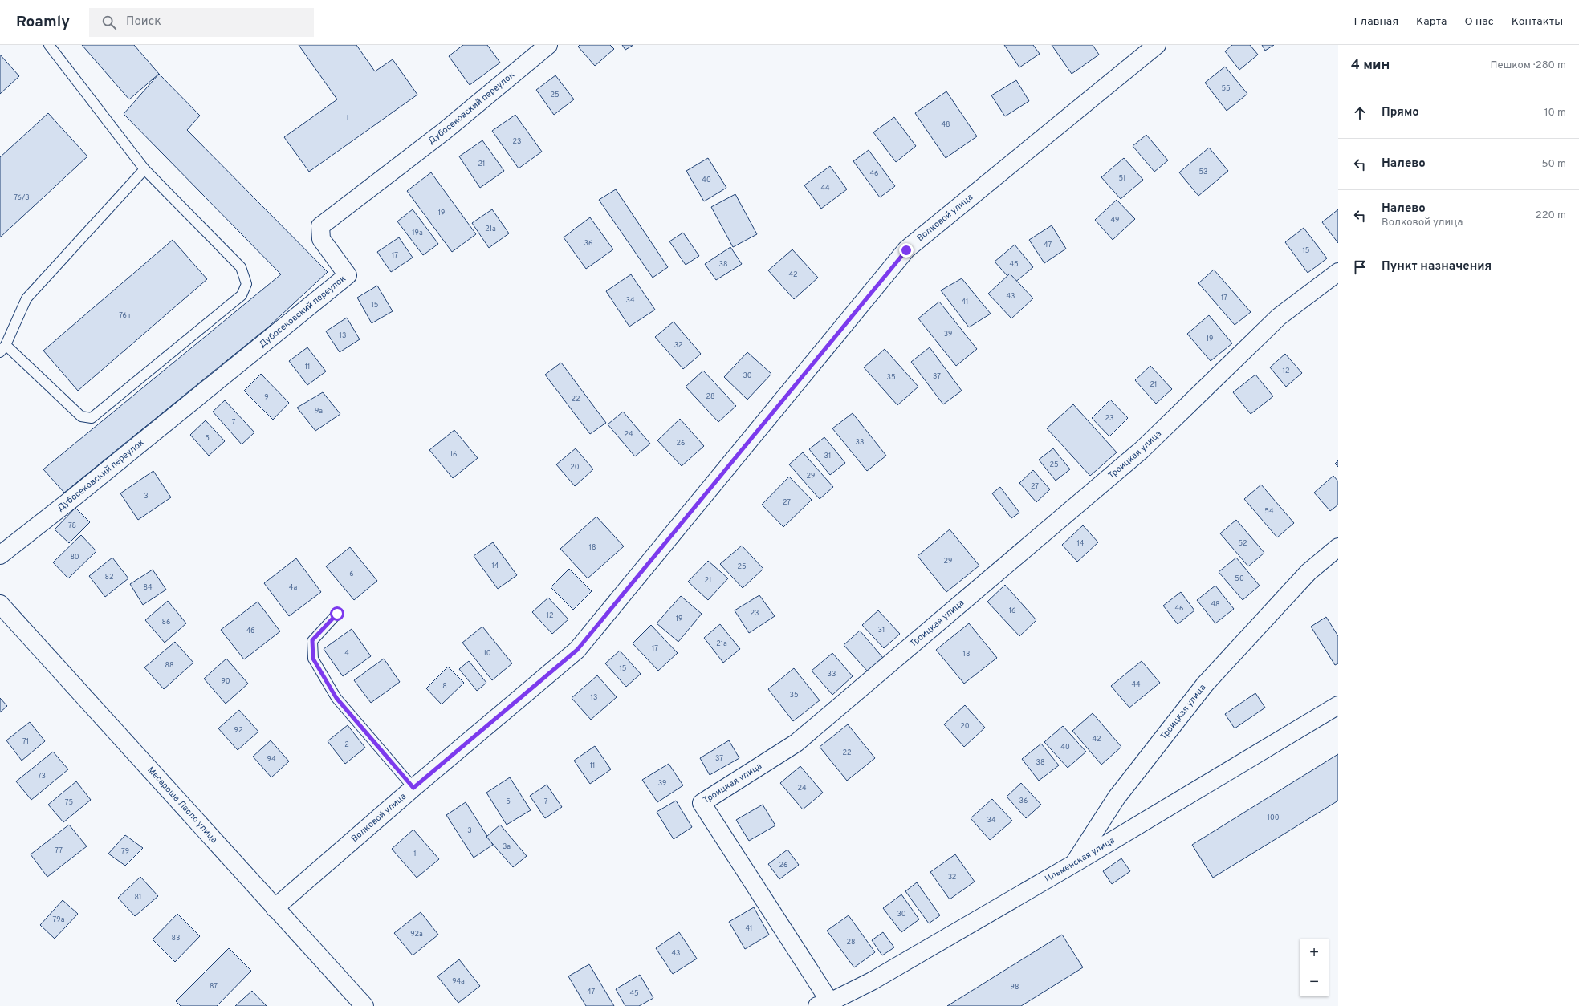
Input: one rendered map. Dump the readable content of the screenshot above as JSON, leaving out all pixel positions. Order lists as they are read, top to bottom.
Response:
{
  "streets": {
    "street": [
      "Дубосековский переулок",
      "Волковой улица",
      "Троицкая улица",
      "Месароша Ласло улица",
      "Ильменская улица"
    ]
  },
  "crossings": [
    ["Волковой улица", "Месароша Ласло улица"],
    ["Троицкая улица", "Ильменская улица"]
  ],
  "house_numbers": [
    "55",
    "25",
    "1",
    "48",
    "23",
    "21",
    "53",
    "46",
    "51",
    "40",
    "44",
    "76/3",
    "19",
    "49",
    "21а",
    "19а",
    "36",
    "47",
    "15",
    "17",
    "38",
    "45",
    "42",
    "43",
    "17",
    "34",
    "41",
    "15",
    "76 г",
    "39",
    "13",
    "19",
    "32",
    "11",
    "12",
    "30",
    "37",
    "35",
    "21",
    "28",
    "9",
    "22",
    "9а",
    "23",
    "7",
    "24",
    "5",
    "33",
    "26",
    "16",
    "31",
    "25",
    "20",
    "29",
    "27",
    "3",
    "27",
    "54",
    "78",
    "14",
    "52",
    "18",
    "80",
    "29",
    "14",
    "25",
    "6",
    "82",
    "50",
    "21",
    "84",
    "4а",
    "48",
    "46",
    "16",
    "23",
    "12",
    "19",
    "86",
    "31",
    "4б",
    "21а",
    "17",
    "4",
    "10",
    "18",
    "88",
    "15",
    "33",
    "90",
    "44",
    "8",
    "35",
    "13",
    "20",
    "92",
    "42",
    "71",
    "2",
    "40",
    "22",
    "37",
    "94",
    "38",
    "11",
    "73",
    "39",
    "24",
    "36",
    "5",
    "7",
    "75",
    "100",
    "34",
    "3",
    "3а",
    "77",
    "79",
    "1",
    "26",
    "32",
    "81",
    "30",
    "79а",
    "41",
    "92а",
    "83",
    "28",
    "43",
    "94а",
    "87",
    "98",
    "47",
    "45"
  ],
  "page": {
    "header": "Roamly",
    "search": "Поиск",
    "nav": [
      "Главная",
      "Карта",
      "О нас",
      "Контакты"
    ],
    "heading": ["4 мин", "Пешком · 280 m"],
    "list": [
      ["Прямо", "10 m"],
      ["Налево", "50 m"],
      ["Налево", "Волковой улица", "220 m"],
      "Пункт назначения"
    ],
    "map_buttons": ["+", "−"]
  }
}
